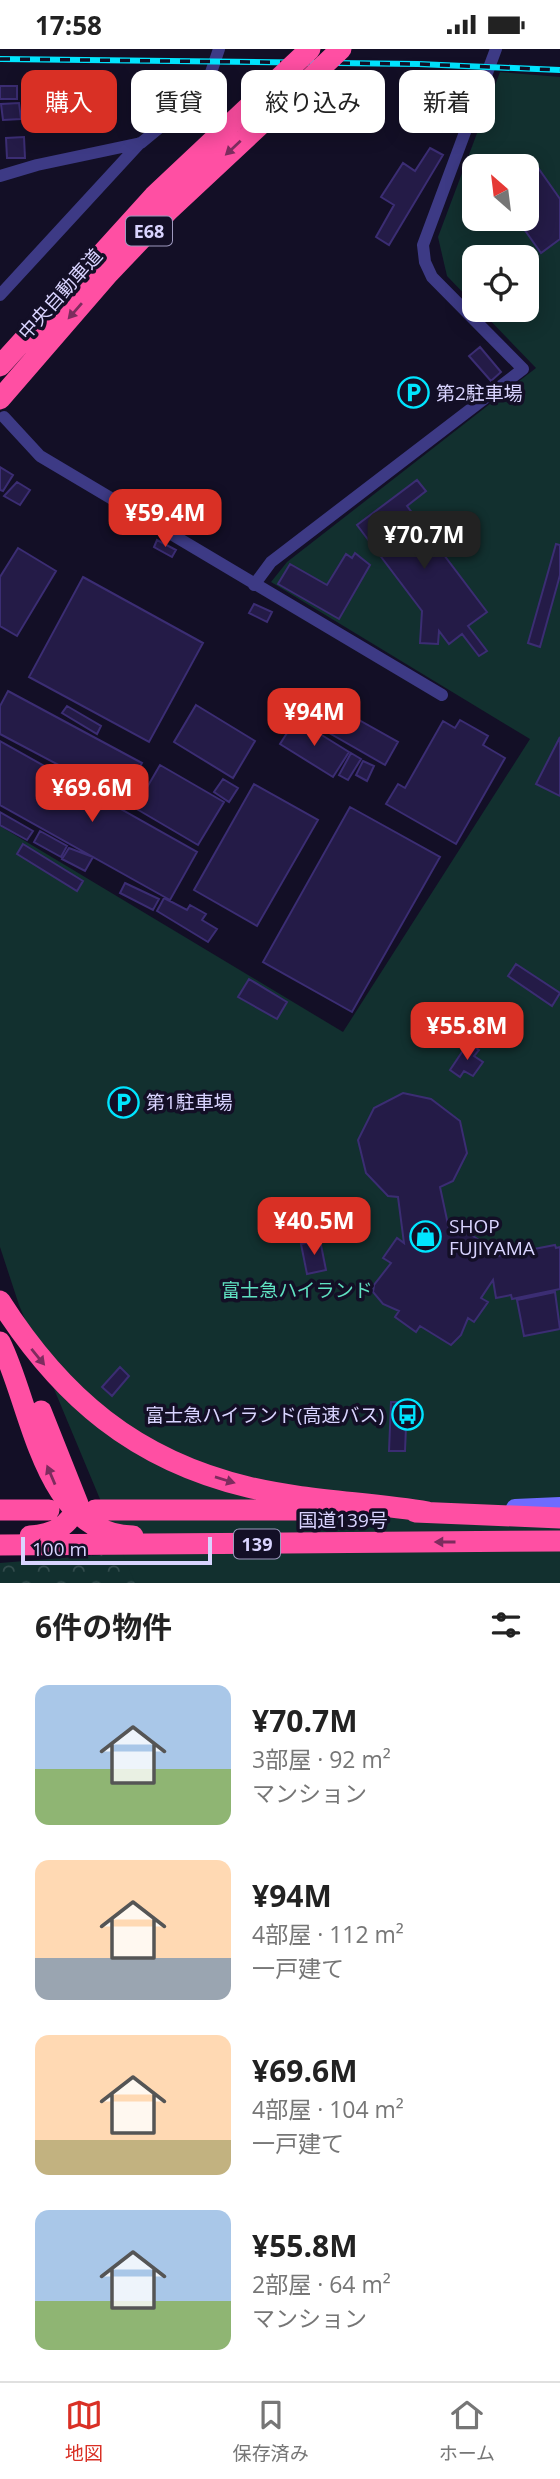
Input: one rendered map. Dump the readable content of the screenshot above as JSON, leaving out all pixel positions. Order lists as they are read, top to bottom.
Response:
{
  "streets": {
    "highway": [
      "E68",
      "中央自動車道",
      "国道139号",
      "139"
    ]
  },
  "parks": ["富士急ハイランド"],
  "places": {
    "parking": ["第2駐車場", "第1駐車場"],
    "shop": ["SHOP FUJIYAMA"],
    "bus stop": ["富士急ハイランド(高速バス)"]
  },
  "scale_bar": "100 m",
  "north": "top left",
  "page": {
    "status": "17:58",
    "chip": [
      "購入",
      "賃貸",
      "絞り込み",
      "新着"
    ],
    "price": [
      "¥59.4M",
      "¥70.7M",
      "¥94M",
      "¥69.6M",
      "¥55.8M",
      "¥40.5M"
    ],
    "scale": "100 m",
    "heading": "6件の物件",
    "list": [
      {
        "name": "¥70.7M",
        "note": "3部屋 · 92 m² · マンション"
      },
      {
        "name": "¥94M",
        "note": "4部屋 · 112 m² · 一戸建て"
      },
      {
        "name": "¥69.6M",
        "note": "4部屋 · 104 m² · 一戸建て"
      },
      {
        "name": "¥55.8M",
        "note": "2部屋 · 64 m² · マンション"
      }
    ],
    "tabs": ["地図", "保存済み", "ホーム"]
  }
}
